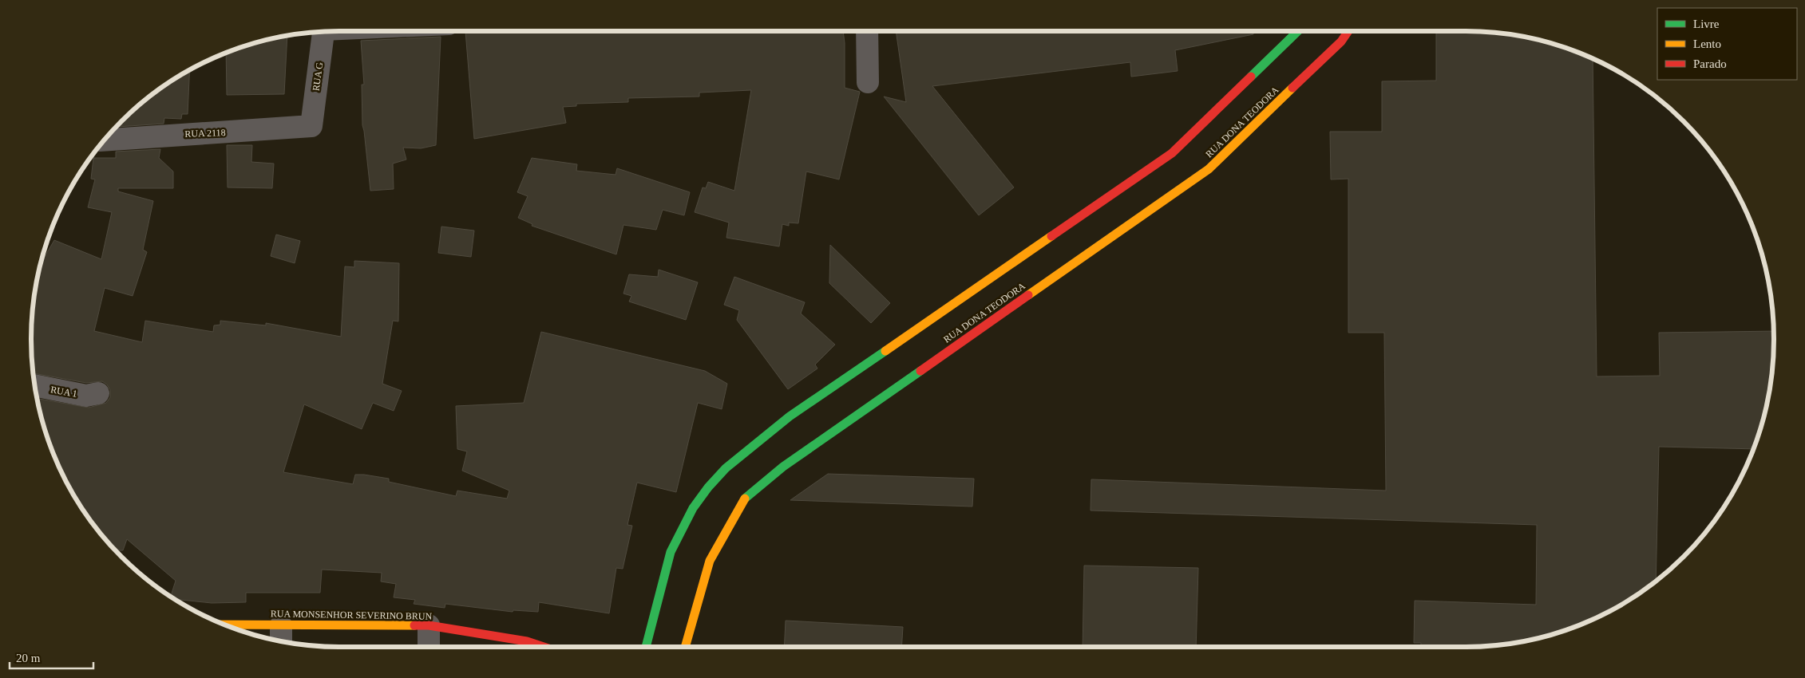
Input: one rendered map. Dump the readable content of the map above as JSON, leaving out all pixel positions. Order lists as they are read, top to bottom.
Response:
{
  "streets": {
    "main road": ["RUA DONA TEODORA", "RUA MONSENHOR SEVERINO BRUN"],
    "street": ["RUA G", "RUA 2118", "RUA 1"]
  },
  "crossings": [
    ["RUA G", "RUA 2118"]
  ],
  "legend": ["Livre", "Lento", "Parado"],
  "scale_bar": "20 m"
}
